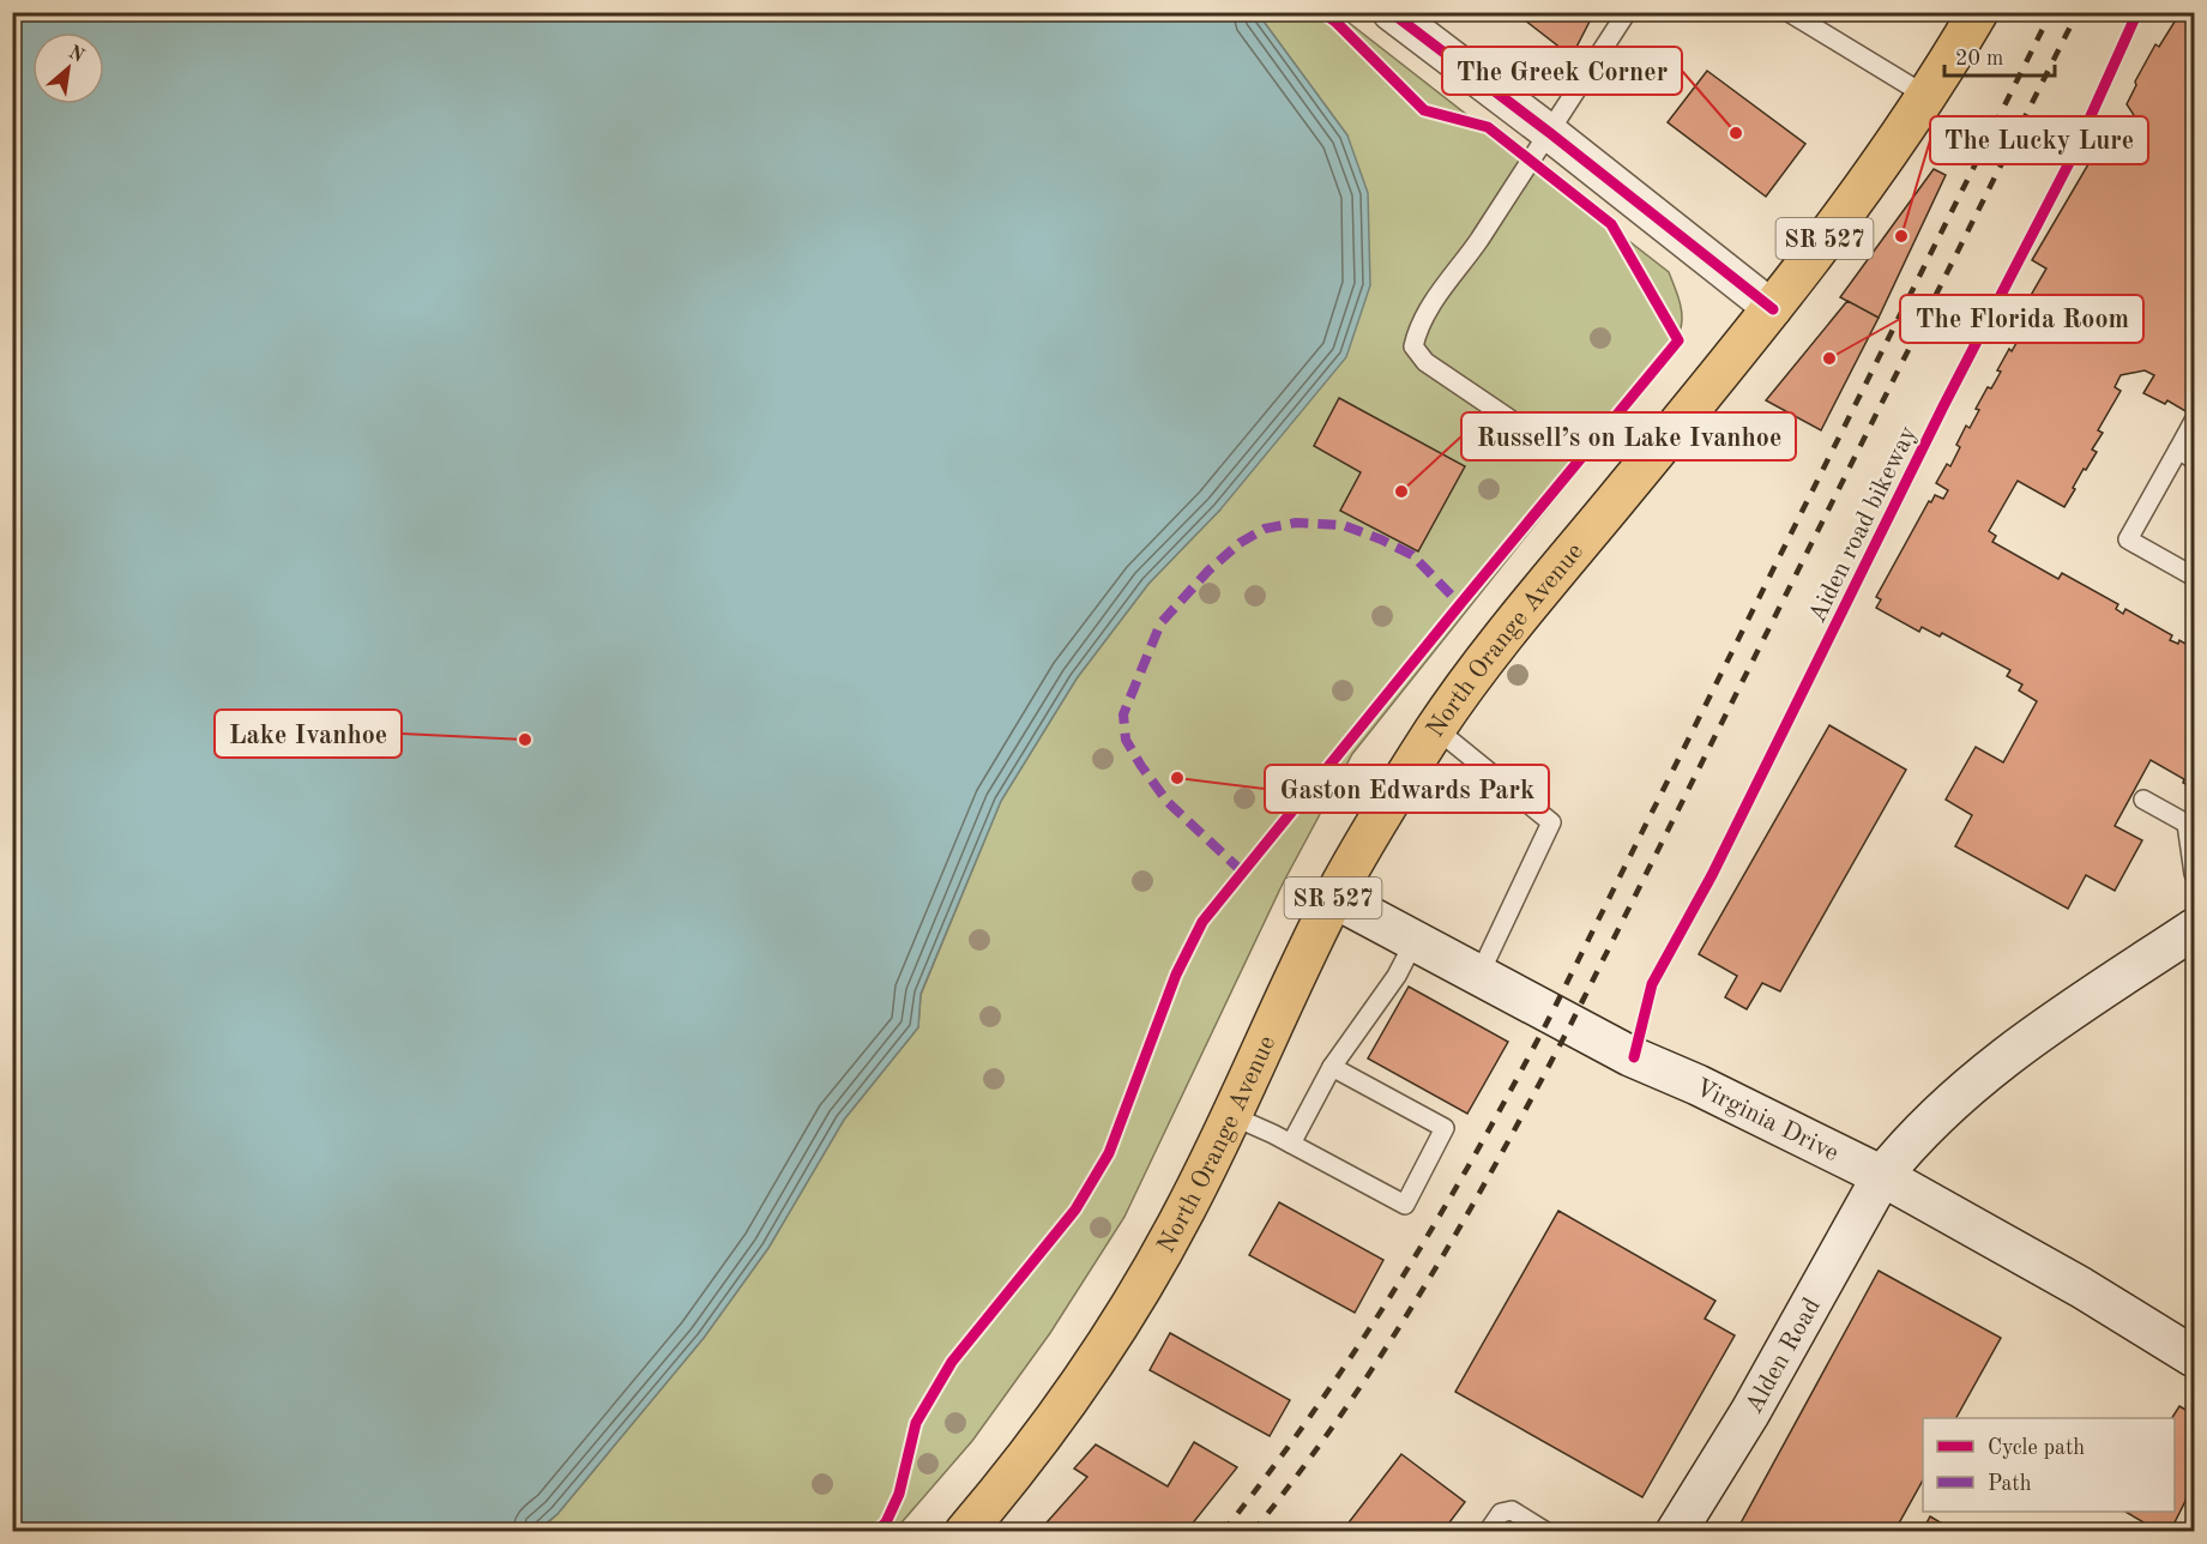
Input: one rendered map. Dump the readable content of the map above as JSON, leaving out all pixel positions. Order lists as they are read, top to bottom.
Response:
{
  "streets": {
    "main road": ["SR 527", "North Orange Avenue"],
    "street": ["Virginia Drive", "Alden Road"],
    "cycle path": ["Aiden road bikeway"]
  },
  "crossings": [
    ["North Orange Avenue", "Virginia Drive"],
    ["Virginia Drive", "Alden Road"]
  ],
  "places": [
    "The Greek Corner",
    "The Lucky Lure",
    "The Florida Room",
    "Russell’s on Lake Ivanhoe",
    "Lake Ivanhoe",
    "Gaston Edwards Park"
  ],
  "legend": ["Cycle path", "Path"],
  "scale_bar": "20 m",
  "north": "top right"
}
